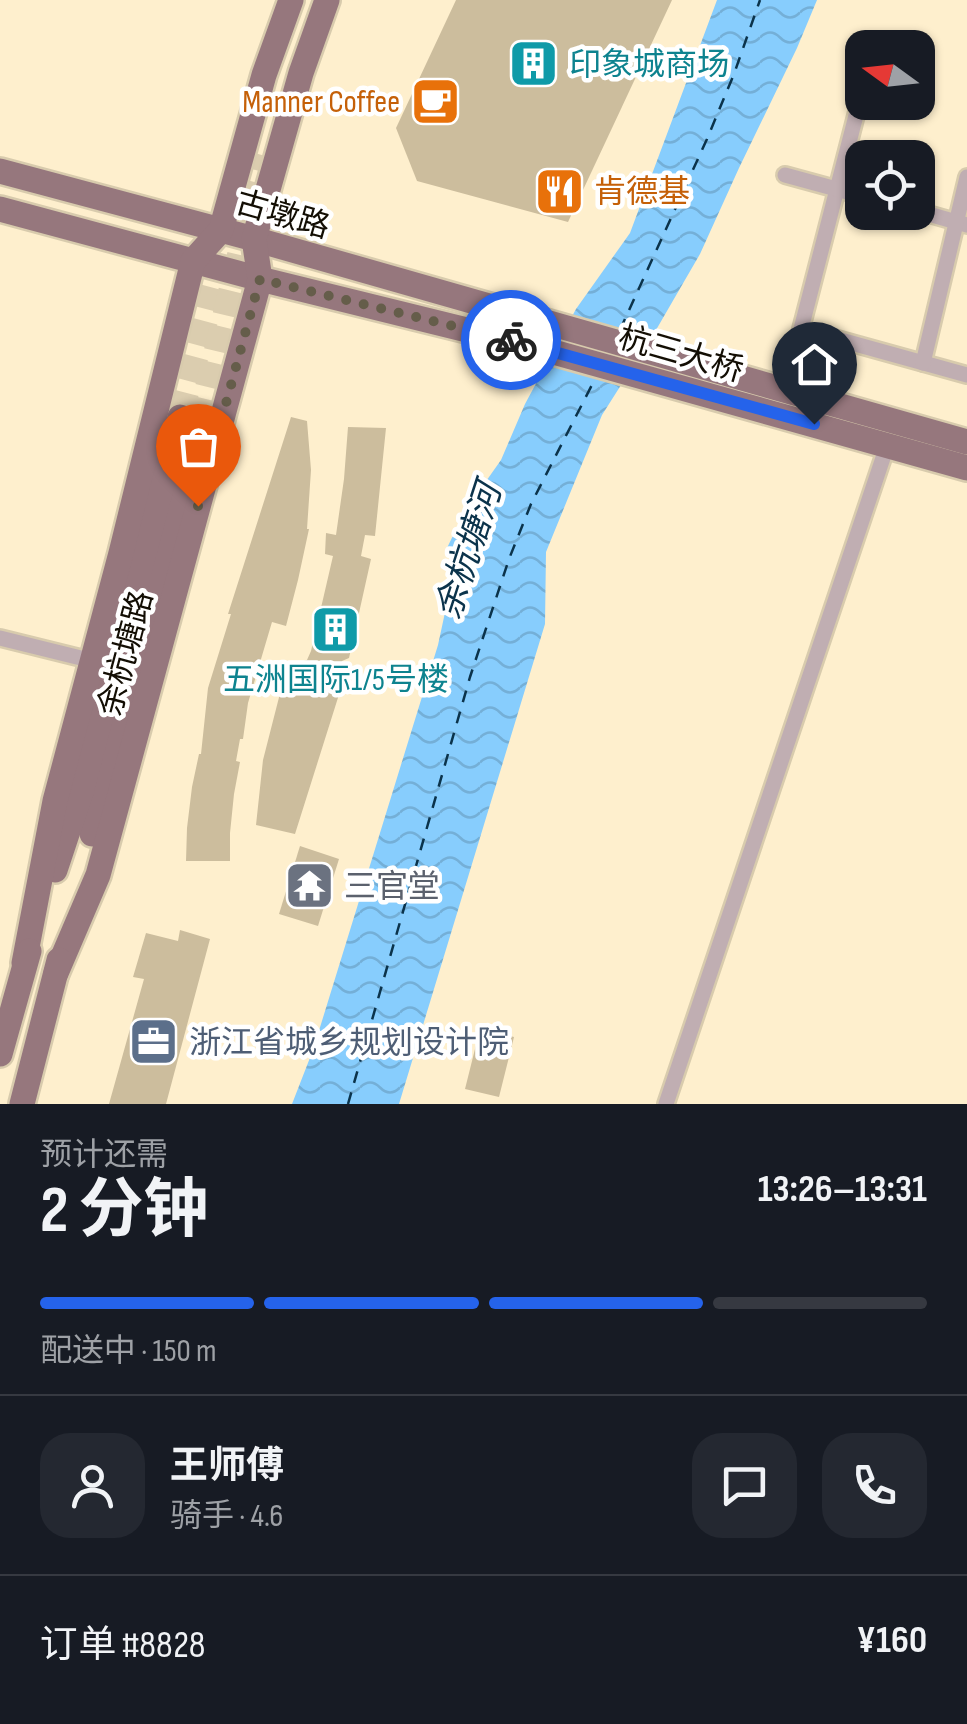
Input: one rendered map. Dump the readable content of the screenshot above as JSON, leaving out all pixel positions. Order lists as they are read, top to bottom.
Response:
{
  "streets": {
    "main road": ["古墩路", "杭三大桥", "余杭塘路"]
  },
  "crossings": [
    ["古墩路", "杭三大桥"],
    ["古墩路", "余杭塘路"]
  ],
  "water": ["余杭塘河"],
  "places": {
    "building": ["印象城商场", "五洲国际1/5号楼"],
    "cafe": ["Manner Coffee"],
    "restaurant": ["肯德基"],
    "temple": ["三官堂"],
    "office": ["浙江省城乡规划设计院"]
  },
  "north": "left",
  "page": {
    "heading": ["2 分钟", "预计还需", "13:26–13:31"],
    "panel": [
      "王师傅",
      "骑手 · 4.6",
      "订单 #8828",
      "¥160"
    ],
    "bar": "配送中 · 150 m"
  }
}
